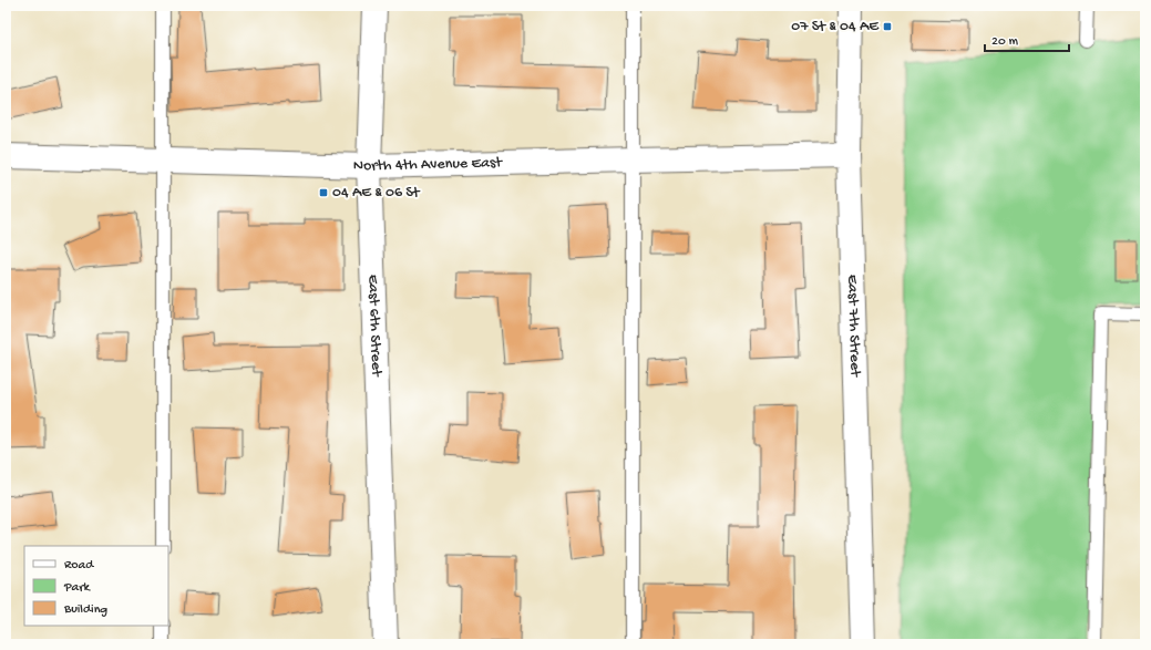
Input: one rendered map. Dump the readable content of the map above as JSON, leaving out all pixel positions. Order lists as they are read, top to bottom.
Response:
{
  "streets": {
    "street": ["North 4th Avenue East", "East 6th Street", "East 7th Street"]
  },
  "crossings": [
    ["North 4th Avenue East", "East 6th Street"],
    ["North 4th Avenue East", "East 7th Street"]
  ],
  "places": {
    "transit": ["07 St & 04 AE", "04 AE & 06 St"]
  },
  "legend": ["Road", "Park", "Building"],
  "scale_bar": "20 m"
}
